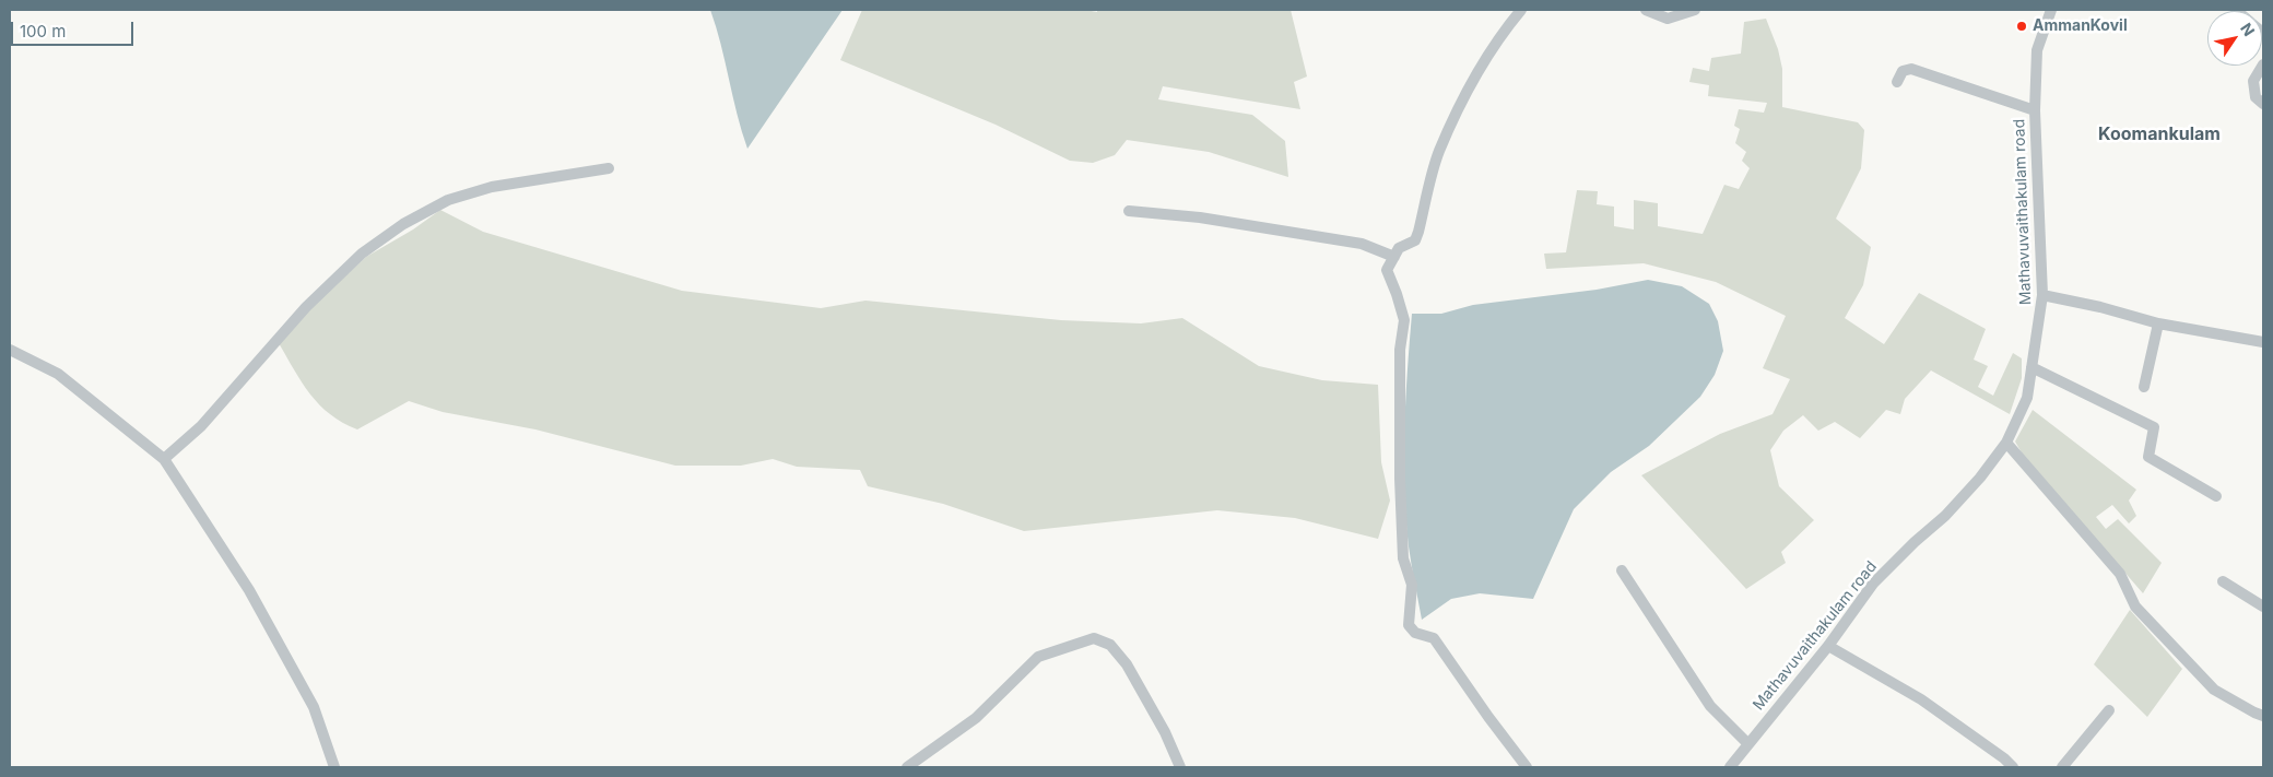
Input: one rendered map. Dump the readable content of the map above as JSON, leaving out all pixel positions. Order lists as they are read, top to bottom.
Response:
{
  "streets": {
    "street": ["Mathavuvaithakulam road"]
  },
  "districts": ["Koomankulam"],
  "places": ["AmmanKovil"],
  "scale_bar": "100 m",
  "north": "top right"
}
